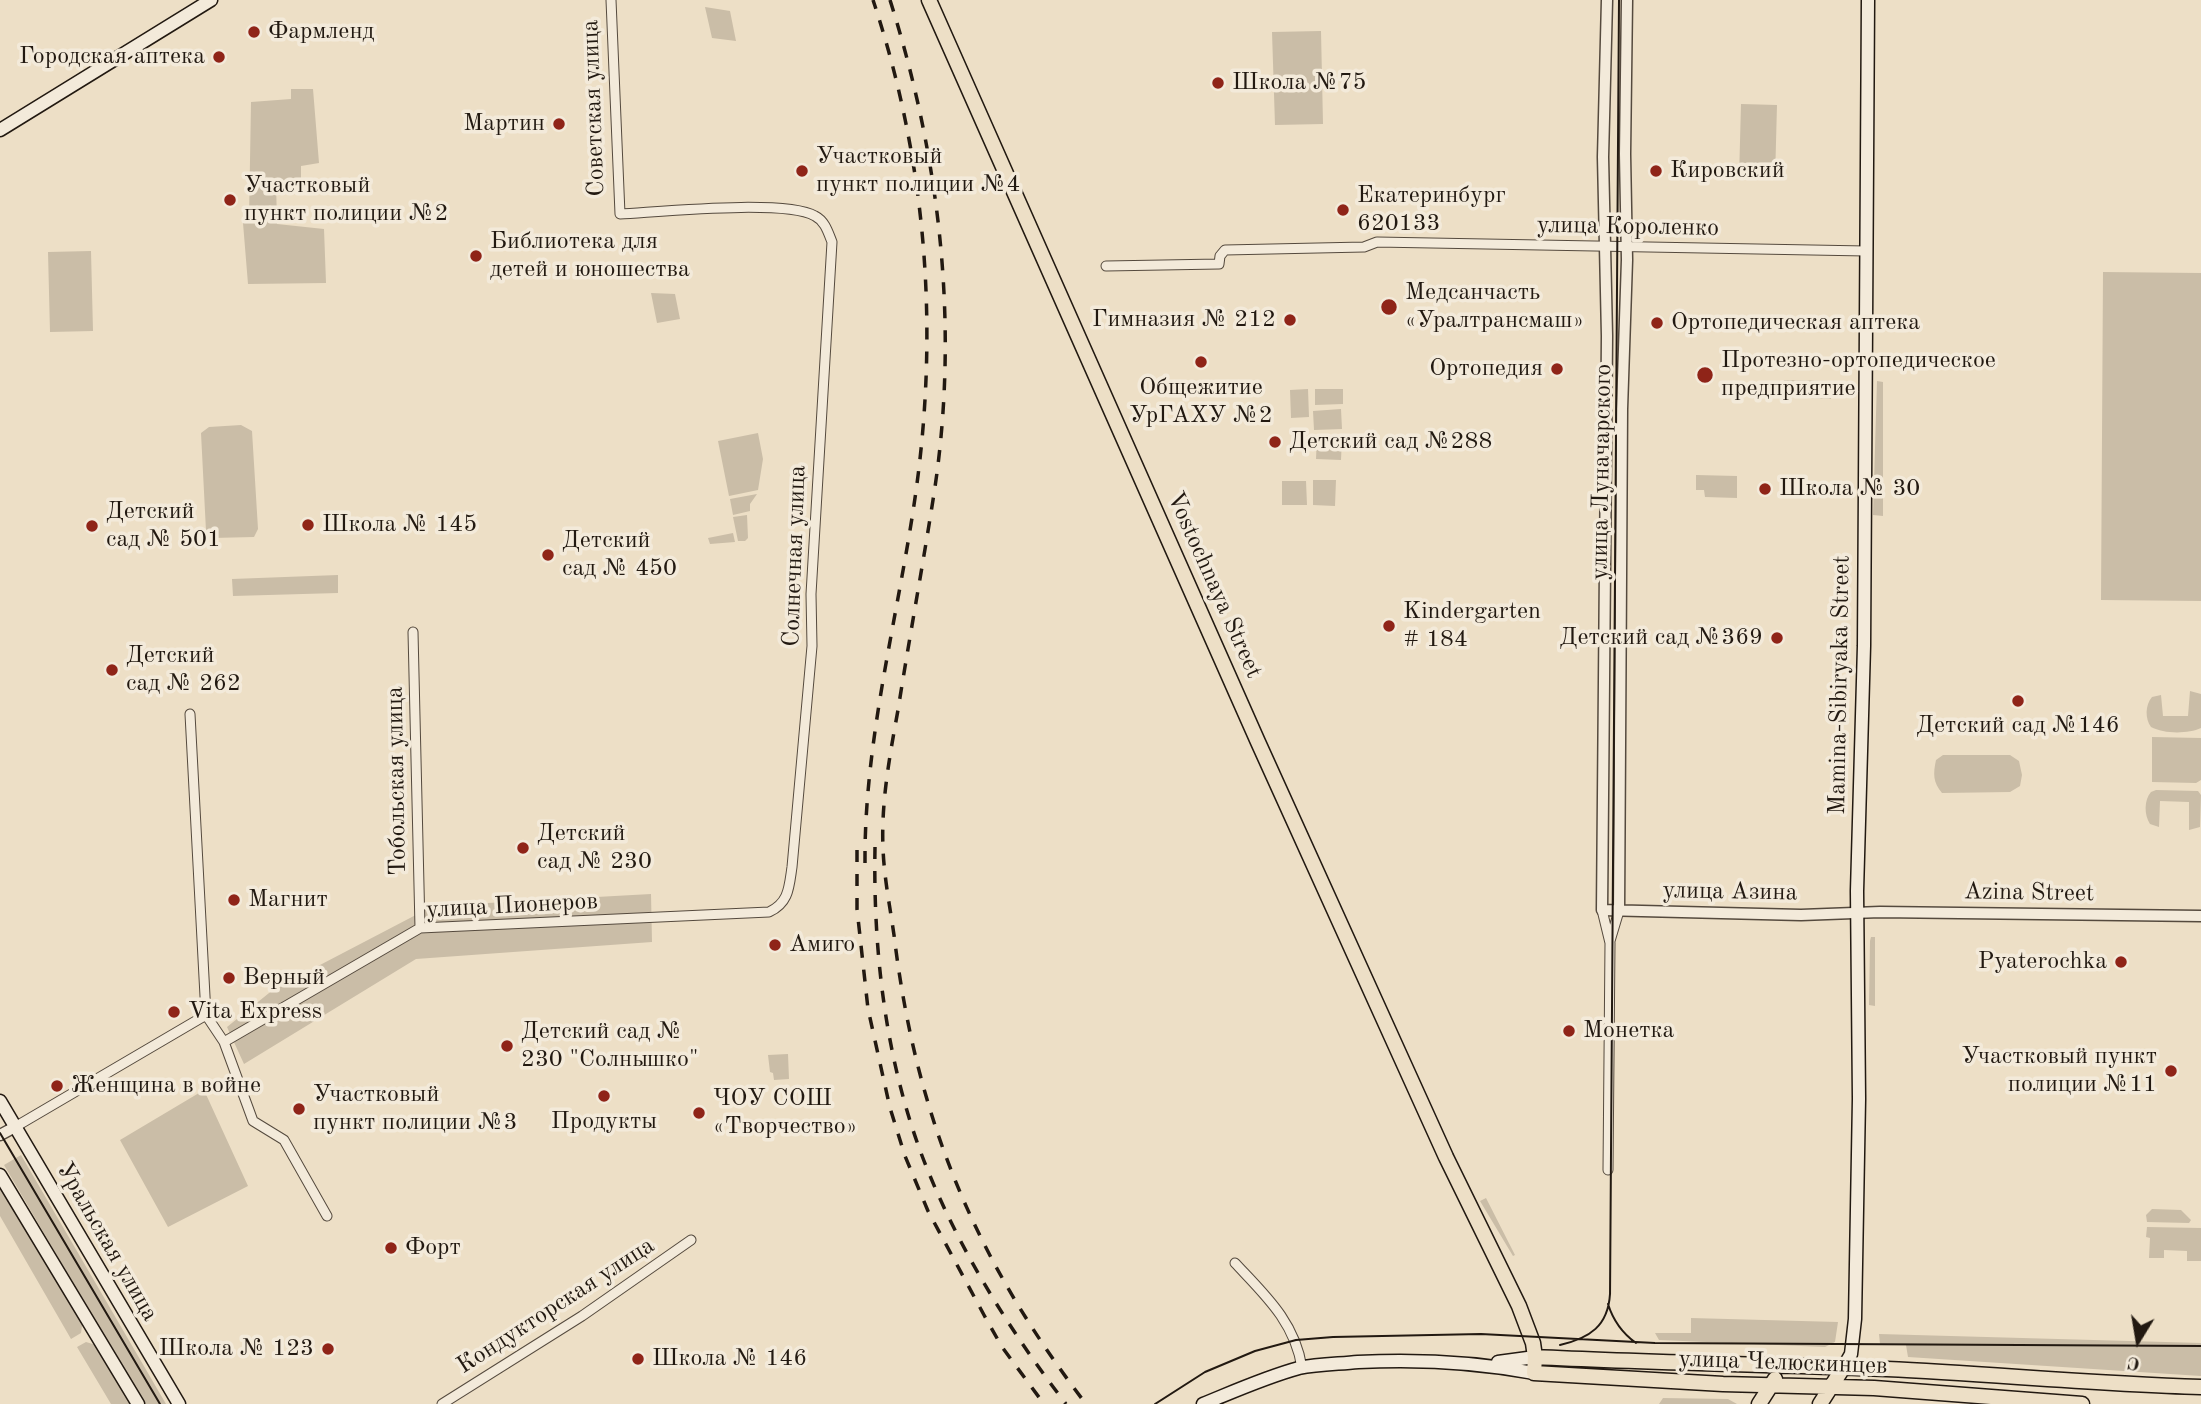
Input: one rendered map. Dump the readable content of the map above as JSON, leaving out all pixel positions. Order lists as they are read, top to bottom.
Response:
{
  "streets": {
    "main road": ["Mamina-Sibiryaka Street", "Уральская улица", "улица Челюскинцев"],
    "street": [
      "улица Короленко",
      "улица Луначарского",
      "Солнечная улица",
      "Тобольская улица",
      "улица Азина",
      "Azina Street",
      "улица Пионеров",
      "Кондукторская улица"
    ]
  },
  "crossings": [
    ["улица Короленко", "улица Луначарского"],
    ["улица Короленко", "Mamina-Sibiryaka Street"],
    ["улица Луначарского", "улица Азина"],
    ["Солнечная улица", "улица Пионеров"],
    ["Mamina-Sibiryaka Street", "улица Азина"],
    ["Mamina-Sibiryaka Street", "Azina Street"],
    ["Mamina-Sibiryaka Street", "улица Челюскинцев"],
    ["Тобольская улица", "улица Пионеров"],
    ["улица Азина", "Azina Street"]
  ],
  "places": [
    "Фармленд",
    "Городская аптека",
    "Школа №75",
    "Мартин",
    "Участковый пункт полиции №4",
    "Кировский",
    "Участковый пункт полиции №2",
    "Екатеринбург 620133",
    "Библиотека для детей и юношества",
    "Медсанчасть «Уралтрансмаш»",
    "Гимназия № 212",
    "Ортопедическая аптека",
    "Общежитие УрГАХУ №2",
    "Ортопедия",
    "Протезно-ортопедическое предприятие",
    "Детский сад №288",
    "Школа № 30",
    "Школа № 145",
    "Детский сад № 501",
    "Детский сад № 450",
    "Kindergarten # 184",
    "Детский сад №369",
    "Детский сад № 262",
    "Детский сад №146",
    "Детский сад № 230",
    "Магнит",
    "Амиго",
    "Pyaterochka",
    "Верный",
    "Vita Express",
    "Монетка",
    "Детский сад № 230 \"Солнышко\"",
    "Участковый пункт полиции №11",
    "Женщина в войне",
    "Продукты",
    "Участковый пункт полиции №3",
    "ЧОУ СОШ «Творчество»",
    "Форт",
    "Школа № 123",
    "Школа № 146"
  ],
  "north": "bottom"
}
